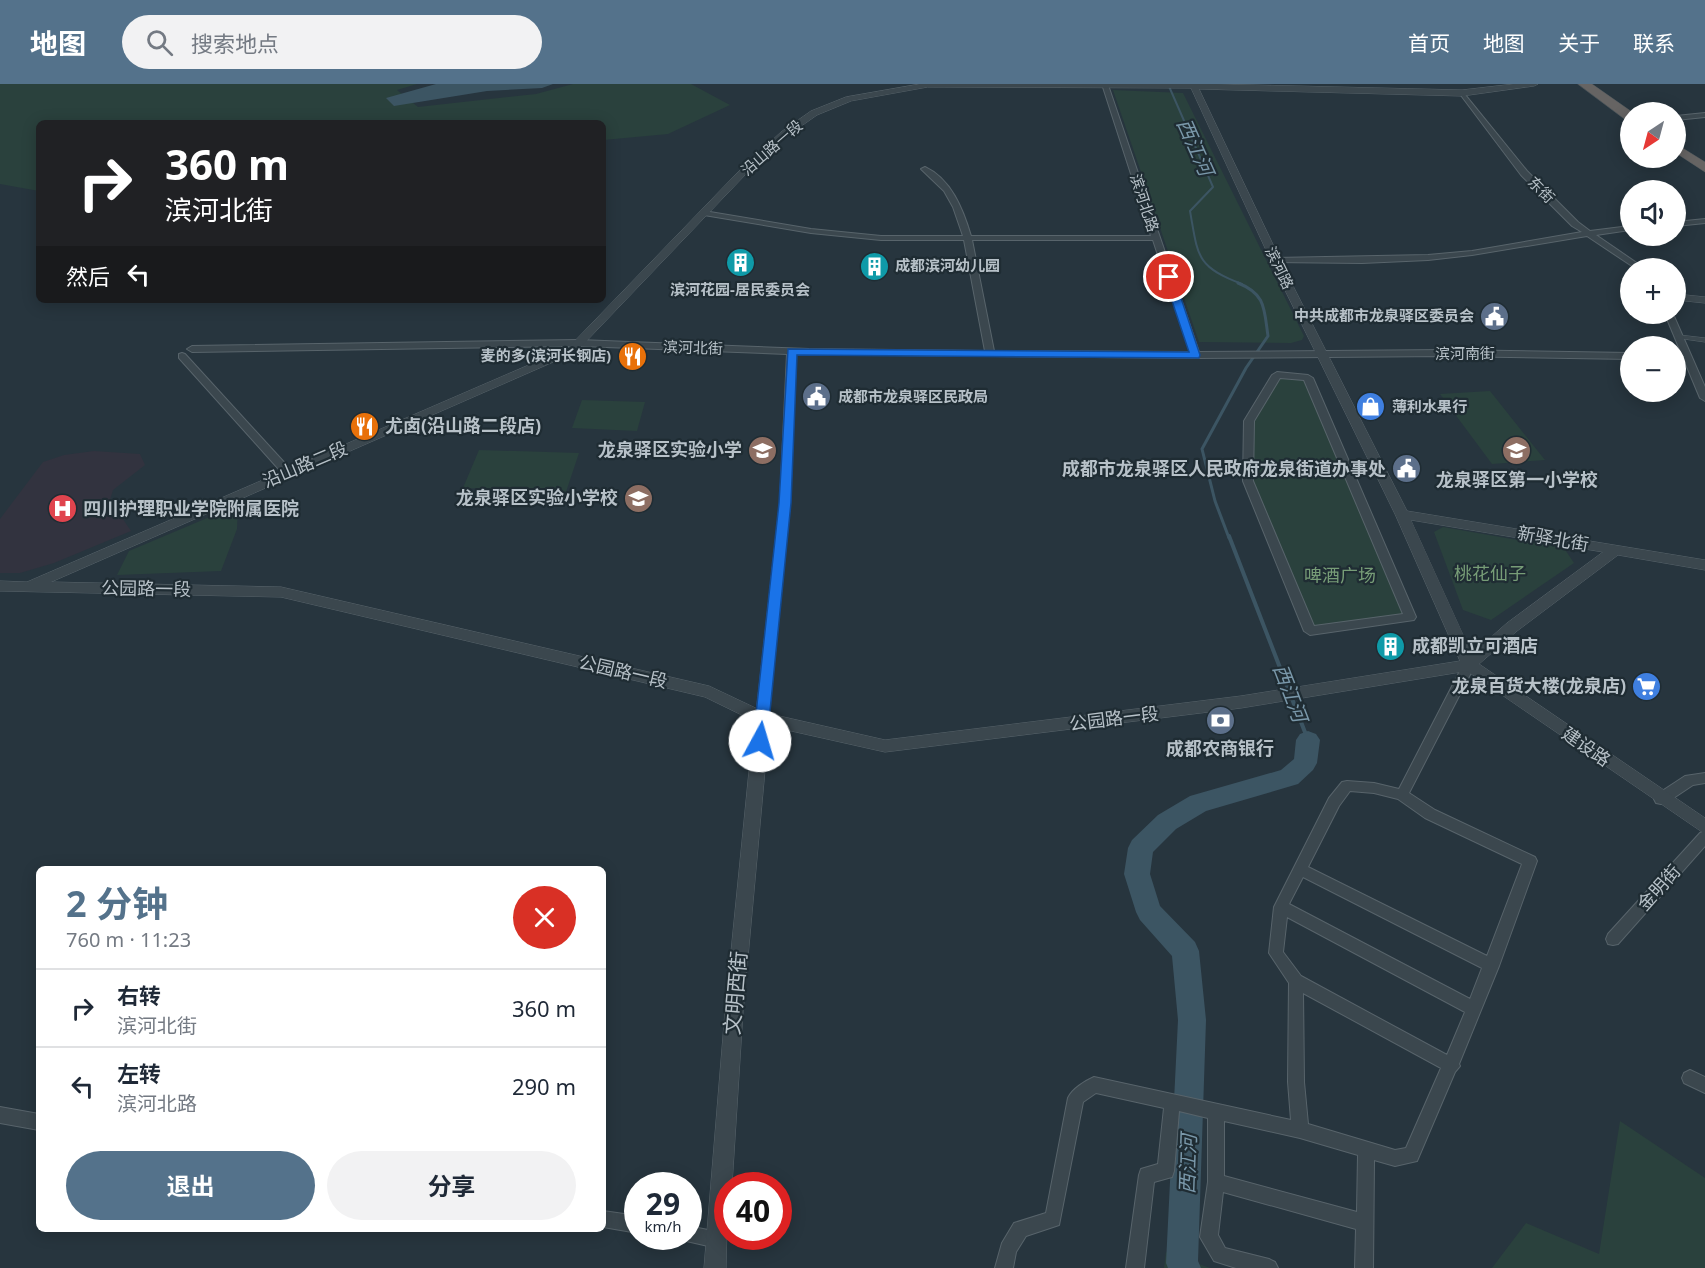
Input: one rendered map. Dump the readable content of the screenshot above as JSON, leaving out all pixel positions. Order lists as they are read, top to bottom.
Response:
{
  "streets": {
    "street": [
      "沿山路一段",
      "东街",
      "滨河北路",
      "滨河路",
      "滨河北街",
      "滨河南街",
      "沿山路二段",
      "新驿北街",
      "公园路一段",
      "建设路",
      "金明街",
      "文明西街"
    ]
  },
  "crossings": [
    ["沿山路一段", "东街"],
    ["沿山路一段", "滨河北路"],
    ["沿山路一段", "滨河路"],
    ["沿山路一段", "滨河北街"],
    ["沿山路一段", "沿山路二段"],
    ["滨河北路", "滨河北街"],
    ["滨河路", "滨河南街"],
    ["滨河路", "新驿北街"],
    ["滨河路", "公园路一段"],
    ["滨河路", "建设路"],
    ["滨河北街", "滨河南街"],
    ["滨河北街", "沿山路二段"],
    ["沿山路二段", "公园路一段"],
    ["公园路一段", "建设路"],
    ["公园路一段", "文明西街"]
  ],
  "water": ["西江河"],
  "parks": ["桃花仙子", "啤酒广场"],
  "places": {
    "building": ["滨河花园-居民委员会", "成都滨河幼儿园", "成都凯立可酒店"],
    "public building": ["中共成都市龙泉驿区委员会", "成都市龙泉驿区民政局", "成都市龙泉驿区人民政府龙泉街道办事处"],
    "restaurant": ["麦的多(滨河长钢店)", "尤卤(沿山路二段店)"],
    "shop": ["薄利水果行"],
    "school or university": ["龙泉驿区实验小学", "龙泉驿区第一小学校", "龙泉驿区实验小学校"],
    "hospital": ["四川护理职业学院附属医院"],
    "supermarket": ["龙泉百货大楼(龙泉店)"],
    "bank": ["成都农商银行"]
  },
  "north": "bottom left",
  "page": {
    "header": "地图",
    "search": "搜索地点",
    "nav": [
      "首页",
      "地图",
      "关于",
      "联系"
    ],
    "map_buttons": ["+", "−"],
    "turn": ["360 m", "滨河北街"],
    "then": "然后",
    "heading": ["2 分钟", "760 m · 11:23"],
    "list": [
      {
        "name": "右转",
        "note": "滨河北街",
        "value": "360 m"
      },
      {
        "name": "左转",
        "note": "滨河北路",
        "value": "290 m"
      }
    ],
    "buttons": ["退出", "分享"],
    "speed": "29 km/h",
    "limit": "40"
  }
}
